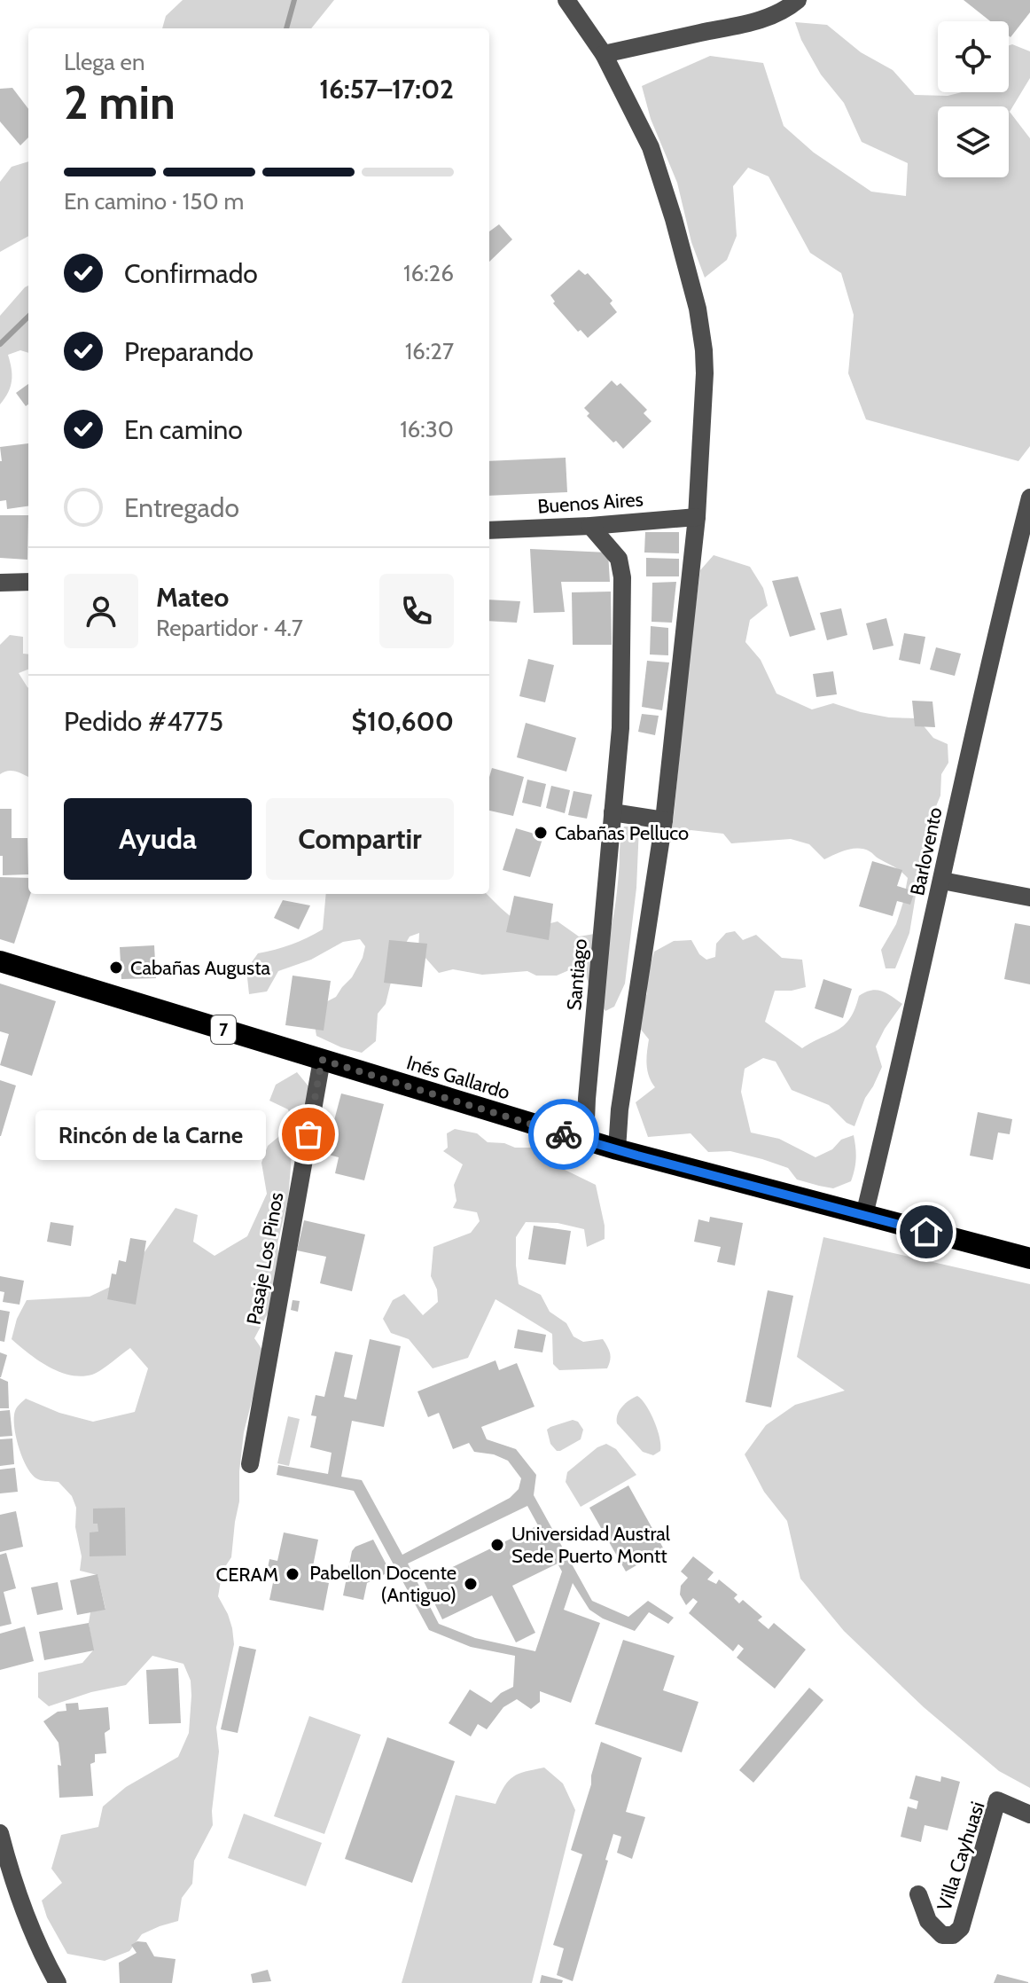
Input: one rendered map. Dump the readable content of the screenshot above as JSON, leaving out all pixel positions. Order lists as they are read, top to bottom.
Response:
{
  "streets": {
    "highway": ["7", "Inés Gallardo"],
    "street": [
      "Buenos Aires",
      "Barlovento",
      "Santiago",
      "Pasaje Los Pinos",
      "Villa Cayhuasi"
    ]
  },
  "crossings": [
    ["Buenos Aires", "Santiago"],
    ["Barlovento", "Inés Gallardo"],
    ["Santiago", "Inés Gallardo"],
    ["Inés Gallardo", "Pasaje Los Pinos"]
  ],
  "places": [
    "Cabañas Pelluco",
    "Cabañas Augusta",
    "Rincón de la Carne",
    "Universidad Austral Sede Puerto Montt",
    "CERAM",
    "Pabellon Docente (Antiguo)"
  ],
  "page": {
    "heading": ["2 min", "Llega en", "16:57–17:02"],
    "panel": [
      "Mateo",
      "Repartidor · 4.7",
      "Pedido #4775",
      "$10,600"
    ],
    "bar": "En camino · 150 m",
    "list": [
      ["Confirmado", "16:26"],
      ["Preparando", "16:27"],
      ["En camino", "16:30"],
      "Entregado"
    ],
    "buttons": ["Ayuda", "Compartir"],
    "bubble": "Rincón de la Carne"
  }
}
